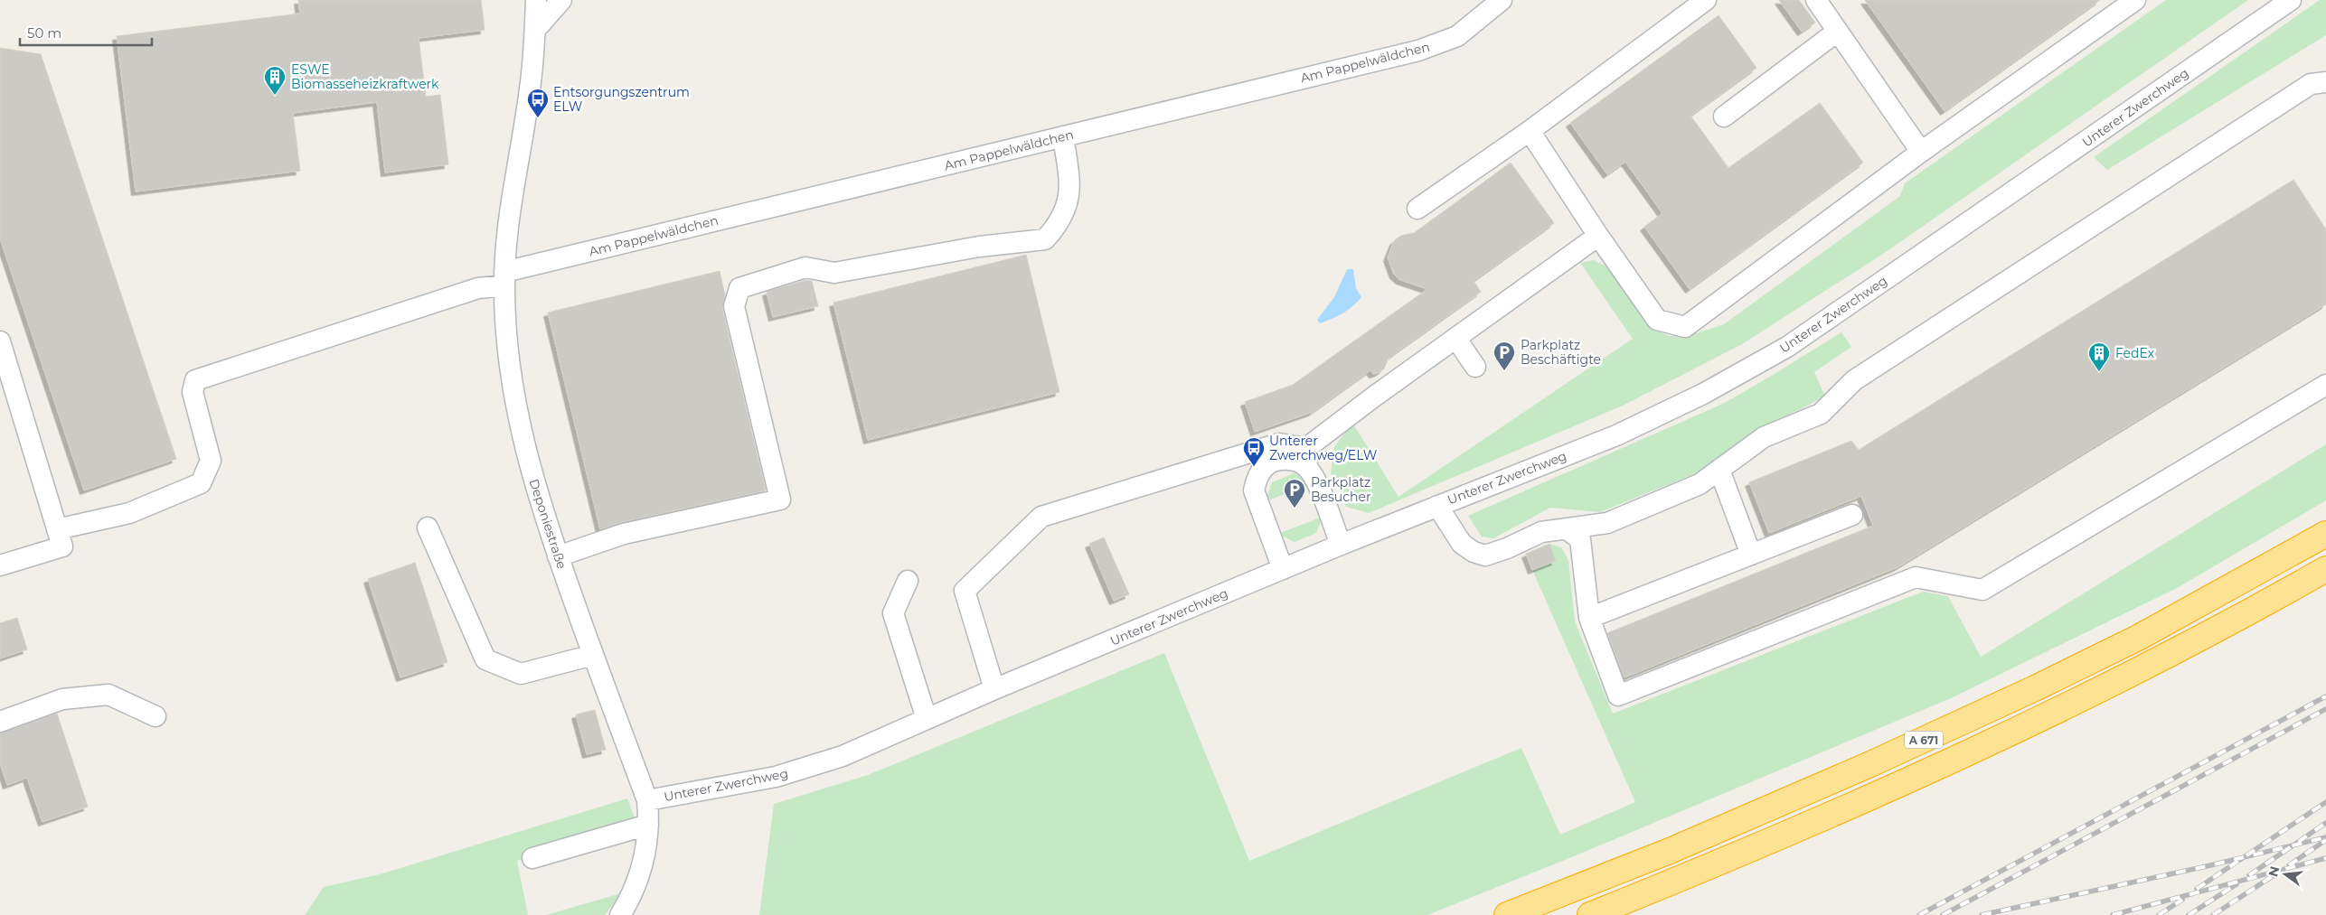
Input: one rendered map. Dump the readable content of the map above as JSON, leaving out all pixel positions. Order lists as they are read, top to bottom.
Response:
{
  "streets": {
    "highway": ["A 671"],
    "street": ["Am Pappelwäldchen", "Unterer Zwerchweg", "Deponiestraße"]
  },
  "crossings": [
    ["Am Pappelwäldchen", "Deponiestraße"],
    ["Unterer Zwerchweg", "Deponiestraße"]
  ],
  "places": {
    "building": ["ESWE Biomasseheizkraftwerk", "FedEx"],
    "bus stop": ["Entsorgungszentrum ELW", "Unterer Zwerchweg/ELW"],
    "parking": ["Parkplatz Beschäftigte", "Parkplatz Besucher"]
  },
  "scale_bar": "50 m",
  "north": "left"
}
